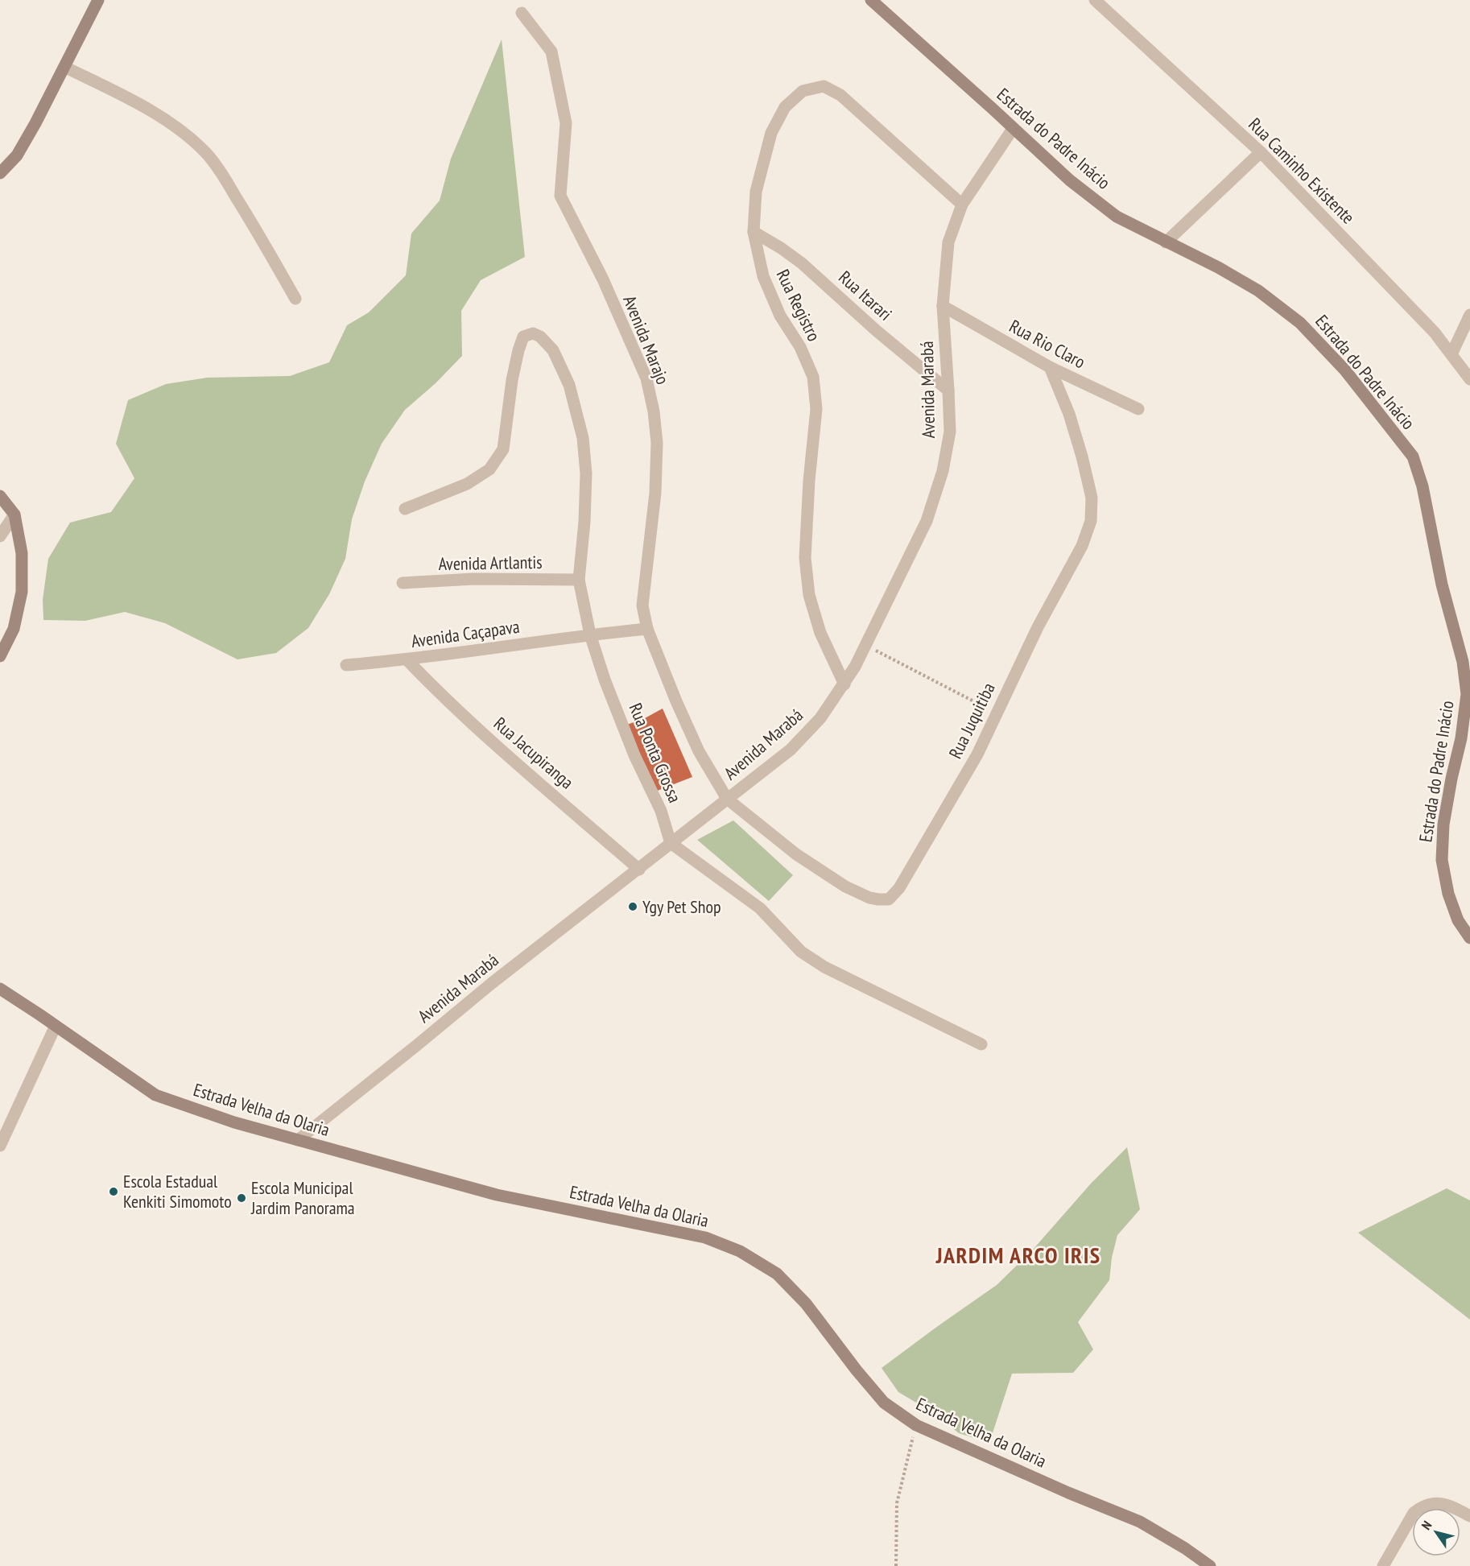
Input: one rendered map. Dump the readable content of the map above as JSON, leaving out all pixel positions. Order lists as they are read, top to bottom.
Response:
{
  "streets": {
    "street": [
      "Estrada do Padre Inácio",
      "Rua Caminho Existente",
      "Rua Itarari",
      "Rua Registro",
      "Avenida Marajo",
      "Rua Rio Claro",
      "Avenida Marabá",
      "Avenida Artlantis",
      "Avenida Caçapava",
      "Rua Juquitiba",
      "Rua Jacupiranga",
      "Rua Ponta Grossa",
      "Estrada Velha da Olaria"
    ]
  },
  "crossings": [
    ["Estrada do Padre Inácio", "Avenida Marabá"],
    ["Rua Itarari", "Rua Registro"],
    ["Rua Itarari", "Avenida Marabá"],
    ["Rua Registro", "Avenida Marabá"],
    ["Avenida Marajo", "Avenida Marabá"],
    ["Avenida Marajo", "Avenida Caçapava"],
    ["Avenida Marajo", "Rua Juquitiba"],
    ["Rua Rio Claro", "Avenida Marabá"],
    ["Rua Rio Claro", "Rua Juquitiba"],
    ["Avenida Marabá", "Rua Juquitiba"],
    ["Avenida Marabá", "Rua Jacupiranga"],
    ["Avenida Marabá", "Rua Ponta Grossa"],
    ["Avenida Marabá", "Estrada Velha da Olaria"],
    ["Avenida Artlantis", "Rua Ponta Grossa"],
    ["Avenida Caçapava", "Rua Jacupiranga"],
    ["Avenida Caçapava", "Rua Ponta Grossa"]
  ],
  "districts": ["JARDIM ARCO IRIS"],
  "places": ["Ygy Pet Shop", "Escola Estadual Kenkiti Simomoto", "Escola Municipal Jardim Panorama"],
  "north": "top left"
}
